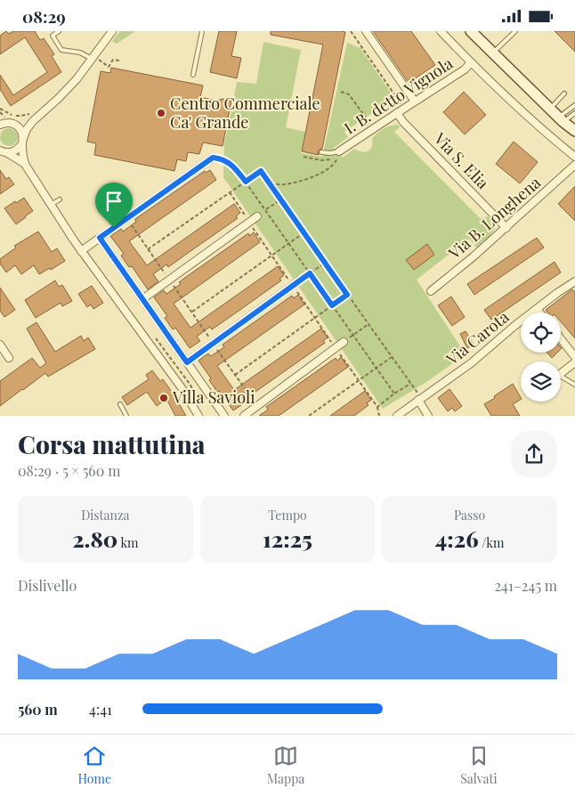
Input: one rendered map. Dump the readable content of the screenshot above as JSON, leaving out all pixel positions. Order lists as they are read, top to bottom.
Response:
{
  "streets": {
    "street": [
      "I. B. detto Vignola",
      "Via S. Elia",
      "Via B. Longhena",
      "Via Carota"
    ]
  },
  "crossings": [
    ["I. B. detto Vignola", "Via S. Elia"],
    ["Via S. Elia", "Via B. Longhena"]
  ],
  "places": ["Centro Commerciale Ca' Grande", "Villa Savioli"],
  "page": {
    "status": "08:29",
    "heading": ["Corsa mattutina", "08:29 · 5 × 560 m"],
    "stats": [
      ["Distanza", "2.80 km"],
      ["Tempo", "12:25"],
      ["Passo", "4:26 /km"]
    ],
    "chart": ["Dislivello", "241–245 m"],
    "list": [
      {
        "name": "560 m",
        "note": "4:41"
      }
    ],
    "tabs": ["Home", "Mappa", "Salvati"]
  }
}
